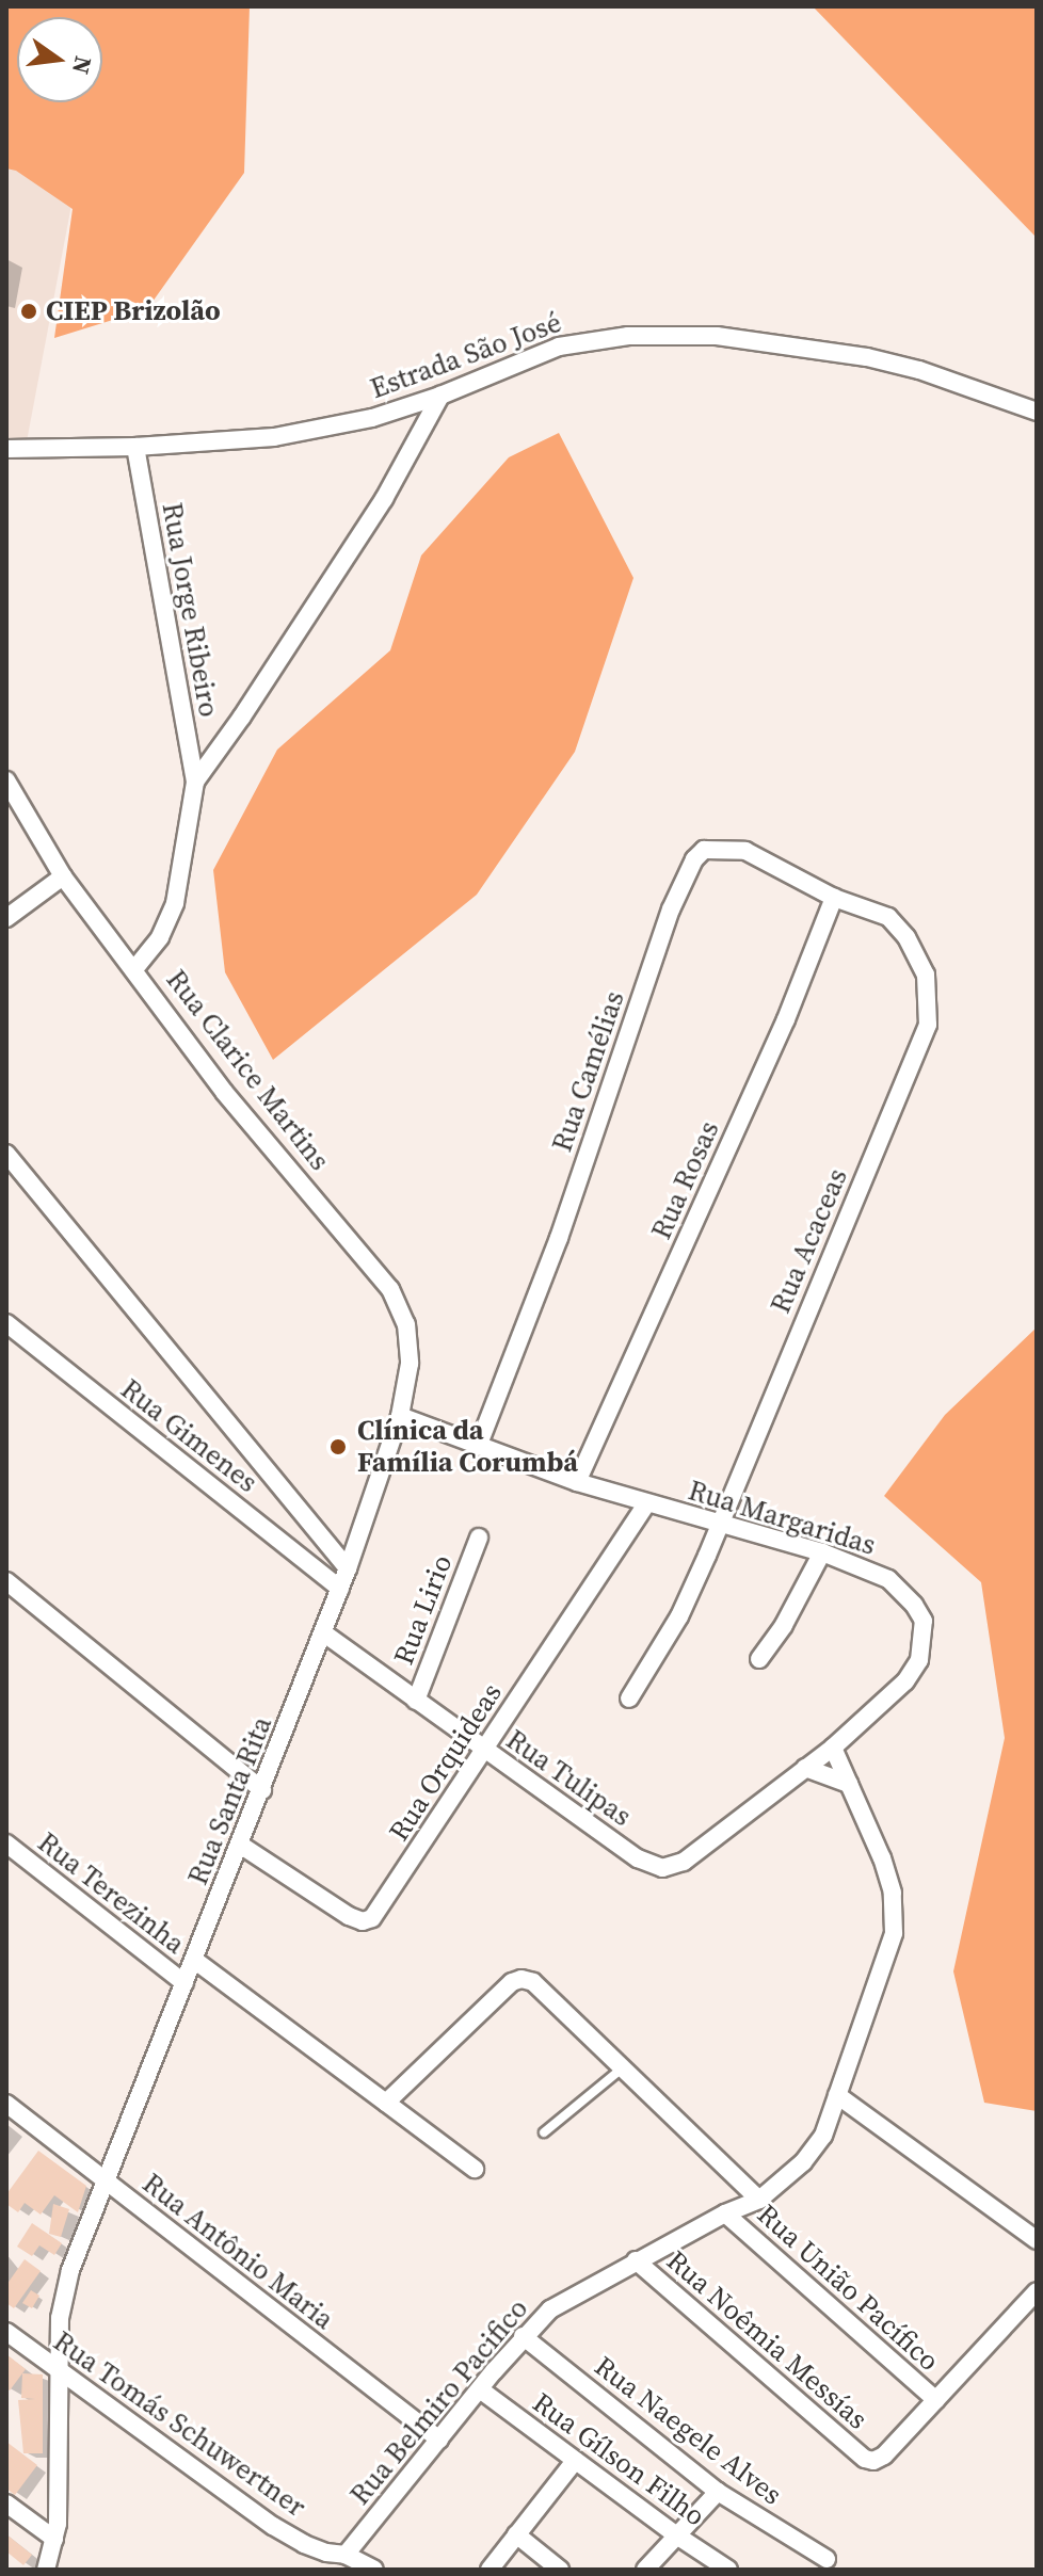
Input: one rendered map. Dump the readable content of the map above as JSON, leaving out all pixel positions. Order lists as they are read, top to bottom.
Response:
{
  "streets": {
    "street": [
      "Estrada São José",
      "Rua Jorge Ribeiro",
      "Rua Clarice Martins",
      "Rua Camélias",
      "Rua Rosas",
      "Rua Acaceas",
      "Rua Gimenes",
      "Rua Margaridas",
      "Rua Lirio",
      "Rua Orquideas",
      "Rua Tulipas",
      "Rua Santa Rita",
      "Rua Terezinha",
      "Rua Antônio Maria",
      "Rua União Pacífico",
      "Rua Noêmia Messías",
      "Rua Belmiro Pacifico",
      "Rua Tomás Schuwertner",
      "Rua Naegele Alves",
      "Rua Gílson Filho"
    ]
  },
  "crossings": [
    ["Estrada São José", "Rua Jorge Ribeiro"],
    ["Estrada São José", "Rua Clarice Martins"],
    ["Rua Jorge Ribeiro", "Rua Clarice Martins"],
    ["Rua Clarice Martins", "Rua Margaridas"],
    ["Rua Clarice Martins", "Rua Santa Rita"],
    ["Rua Camélias", "Rua Rosas"],
    ["Rua Camélias", "Rua Acaceas"],
    ["Rua Camélias", "Rua Margaridas"],
    ["Rua Rosas", "Rua Margaridas"],
    ["Rua Acaceas", "Rua Margaridas"],
    ["Rua Gimenes", "Rua Santa Rita"],
    ["Rua Margaridas", "Rua Orquideas"],
    ["Rua Margaridas", "Rua Tulipas"],
    ["Rua Margaridas", "Rua Belmiro Pacifico"],
    ["Rua Lirio", "Rua Tulipas"],
    ["Rua Orquideas", "Rua Tulipas"],
    ["Rua Orquideas", "Rua Santa Rita"],
    ["Rua Tulipas", "Rua Santa Rita"],
    ["Rua Santa Rita", "Rua Terezinha"],
    ["Rua Santa Rita", "Rua Antônio Maria"],
    ["Rua Santa Rita", "Rua Tomás Schuwertner"],
    ["Rua Antônio Maria", "Rua Belmiro Pacifico"],
    ["Rua União Pacífico", "Rua Noêmia Messías"],
    ["Rua União Pacífico", "Rua Belmiro Pacifico"],
    ["Rua Noêmia Messías", "Rua Belmiro Pacifico"],
    ["Rua Belmiro Pacifico", "Rua Tomás Schuwertner"],
    ["Rua Belmiro Pacifico", "Rua Naegele Alves"],
    ["Rua Belmiro Pacifico", "Rua Gílson Filho"]
  ],
  "places": ["CIEP Brizolão", "Clínica da Família Corumbá"],
  "north": "right"
}
